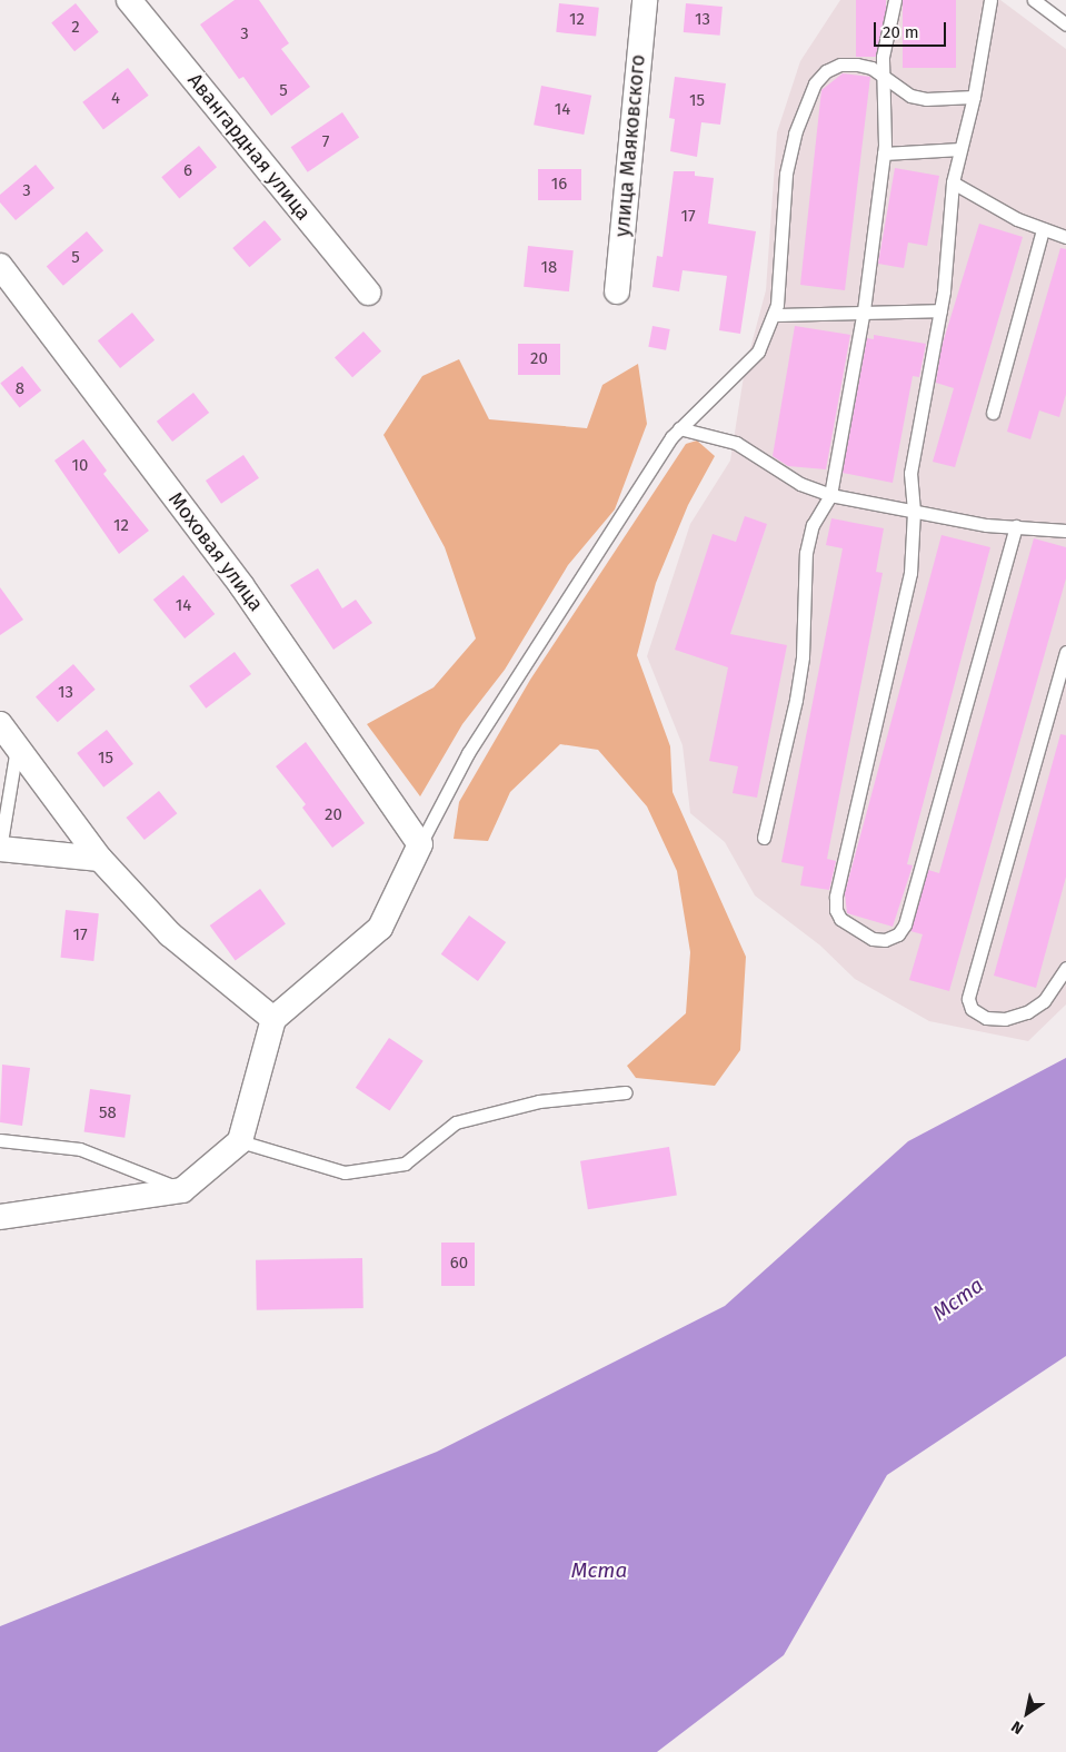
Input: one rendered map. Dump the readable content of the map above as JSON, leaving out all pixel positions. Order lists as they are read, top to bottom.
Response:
{
  "streets": {
    "street": ["улица Маяковского", "Авангардная улица", "Моховая улица"]
  },
  "water": ["Мста"],
  "house_numbers": [
    "12",
    "13",
    "2",
    "3",
    "5",
    "4",
    "15",
    "14",
    "7",
    "6",
    "16",
    "3",
    "17",
    "5",
    "18",
    "20",
    "8",
    "10",
    "12",
    "14",
    "13",
    "15",
    "20",
    "17",
    "58",
    "60"
  ],
  "scale_bar": "20 m",
  "north": "bottom left"
}
